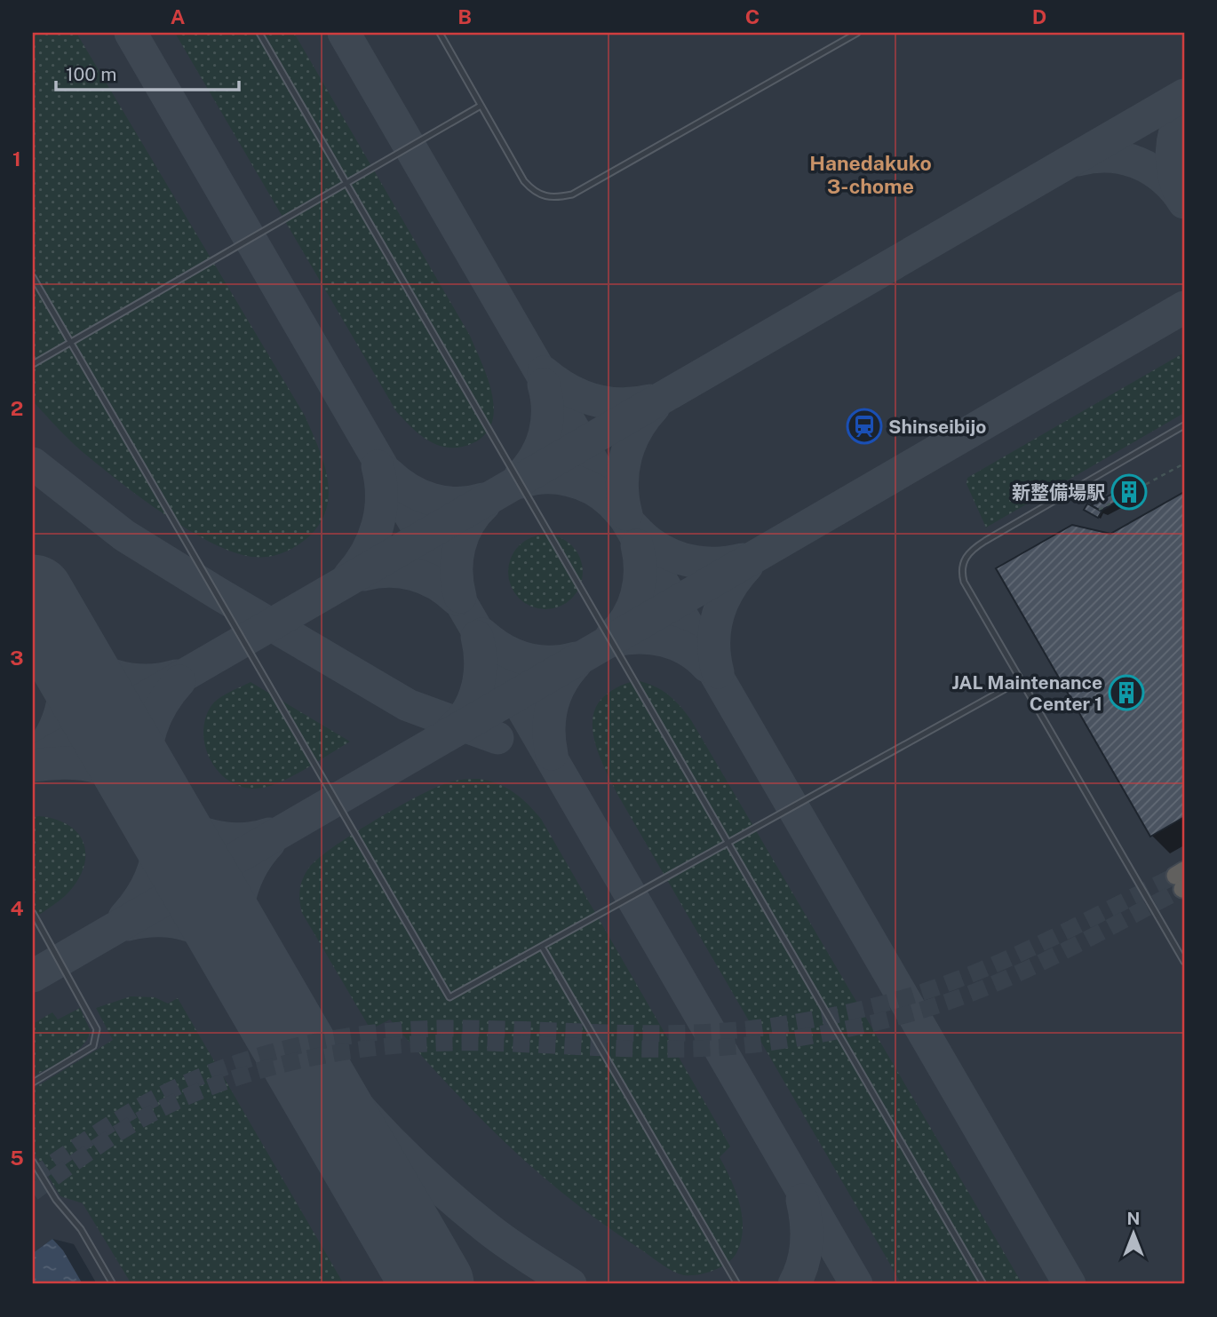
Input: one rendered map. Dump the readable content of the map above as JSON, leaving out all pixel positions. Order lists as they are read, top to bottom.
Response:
{
  "districts": ["Hanedakuko 3-chome"],
  "places": {
    "station": ["Shinseibijo"],
    "building": ["新整備場駅", "JAL Maintenance Center 1"]
  },
  "scale_bar": "100 m",
  "north": "top",
  "grid": {
    "columns": [
      "A",
      "B",
      "C",
      "D"
    ],
    "rows": [
      "1",
      "2",
      "3",
      "4",
      "5"
    ]
  }
}
